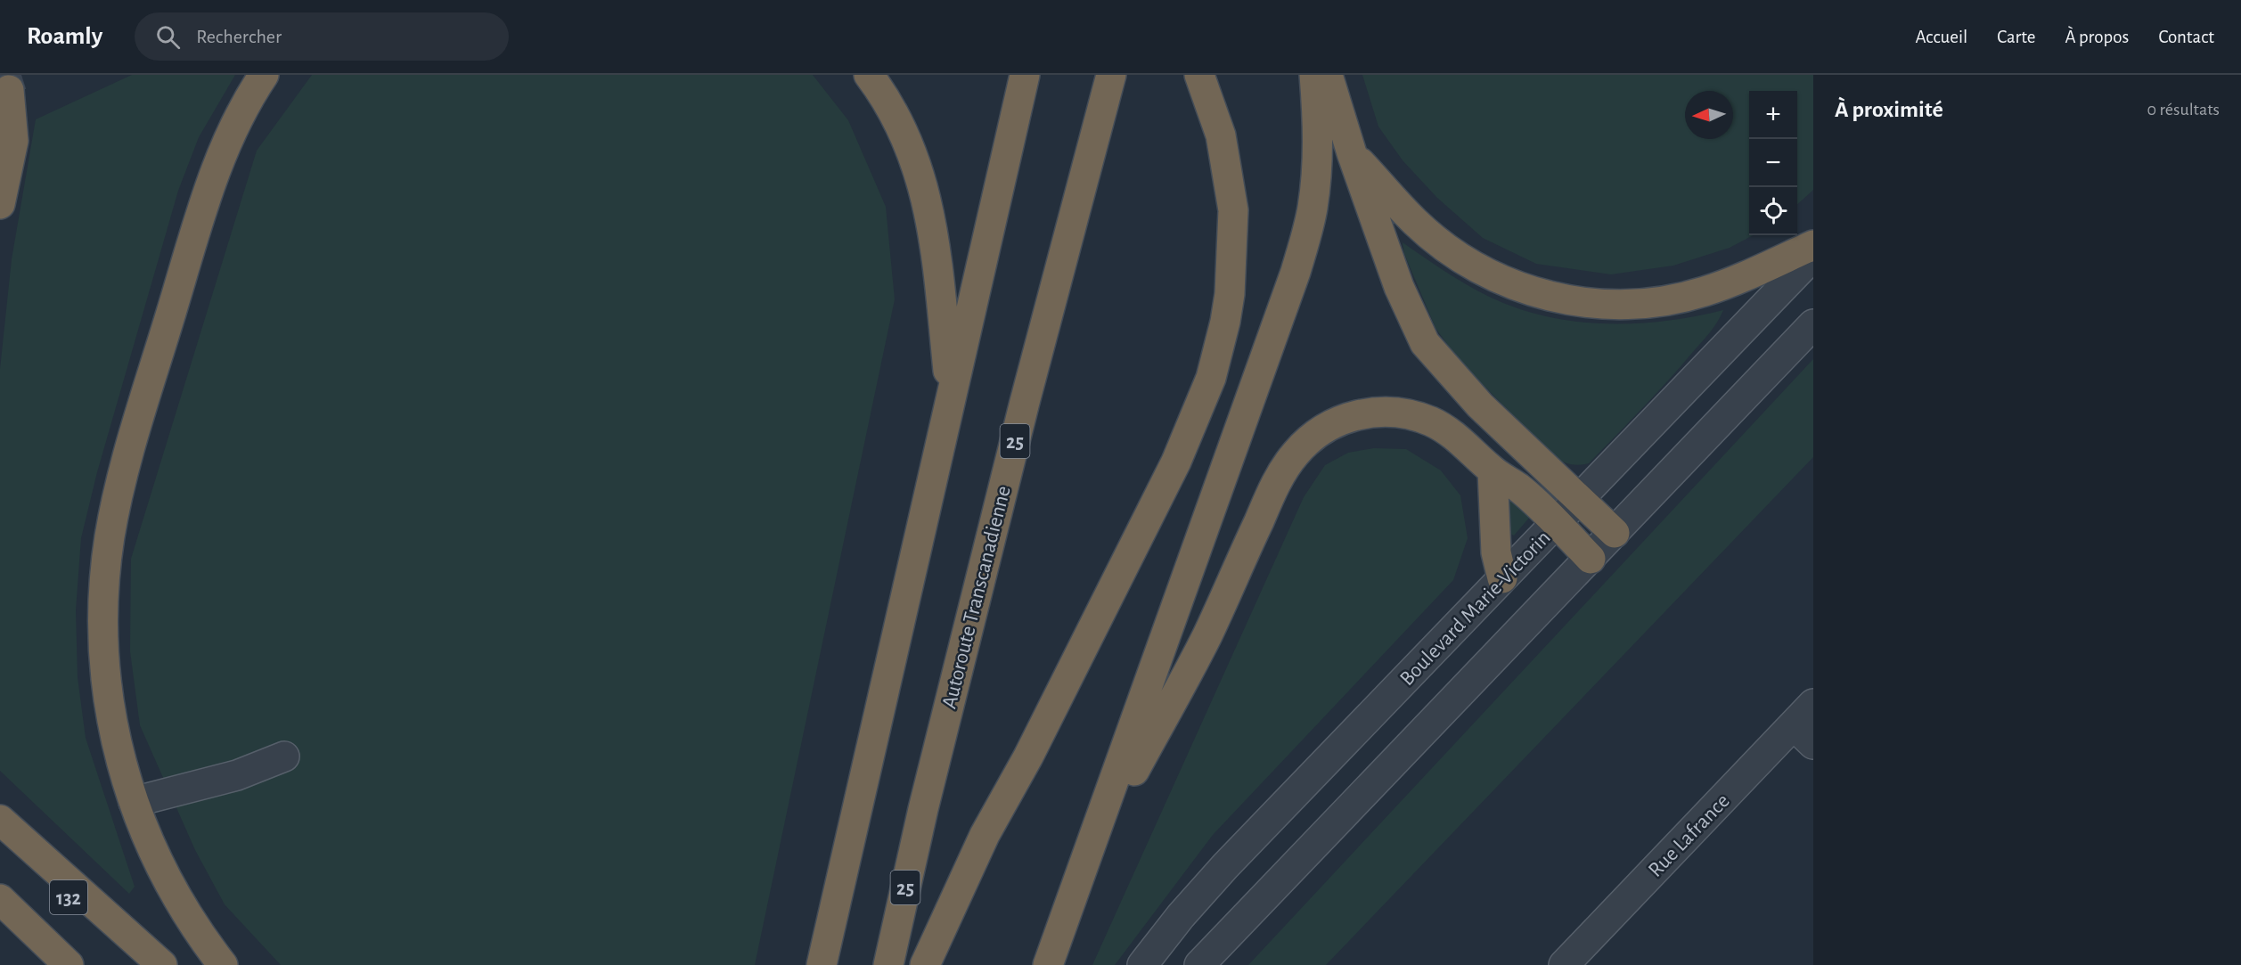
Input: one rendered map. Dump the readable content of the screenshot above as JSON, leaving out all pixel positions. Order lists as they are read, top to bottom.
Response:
{
  "streets": {
    "highway": ["25", "Autoroute Transcanadienne", "132"],
    "street": ["Boulevard Marie-Victorin", "Rue Lafrance"]
  },
  "north": "left",
  "page": {
    "header": "Roamly",
    "search": "Rechercher",
    "nav": [
      "Accueil",
      "Carte",
      "À propos",
      "Contact"
    ],
    "heading": ["À proximité", "0 résultats"],
    "map_buttons": ["+", "−"]
  }
}
